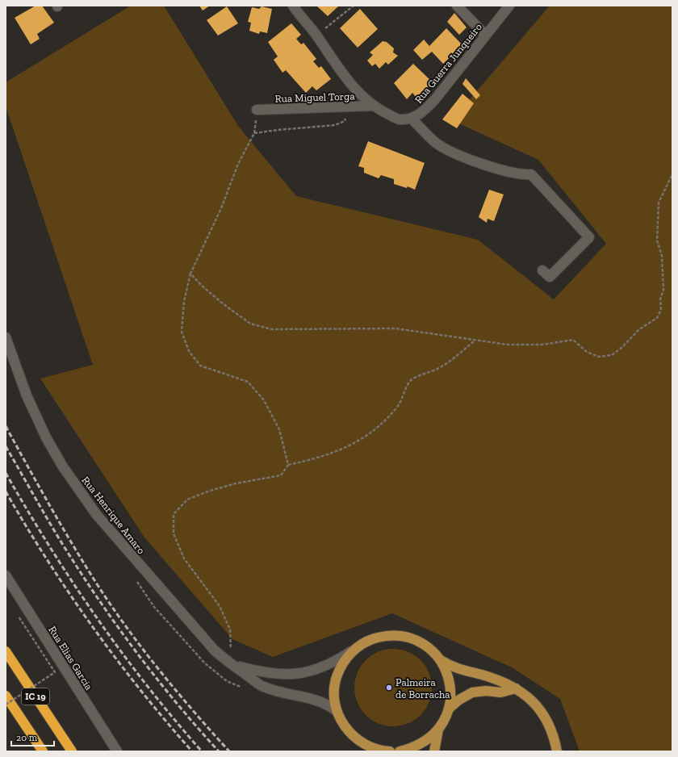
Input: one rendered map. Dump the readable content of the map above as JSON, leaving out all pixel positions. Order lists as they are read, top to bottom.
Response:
{
  "streets": {
    "highway": ["IC 19"],
    "street": [
      "Rua Guerra Junqueiro",
      "Rua Miguel Torga",
      "Rua Henrique Amaro",
      "Rua Elias Garcia"
    ]
  },
  "places": ["Palmeira de Borracha"],
  "scale_bar": "20 m"
}
